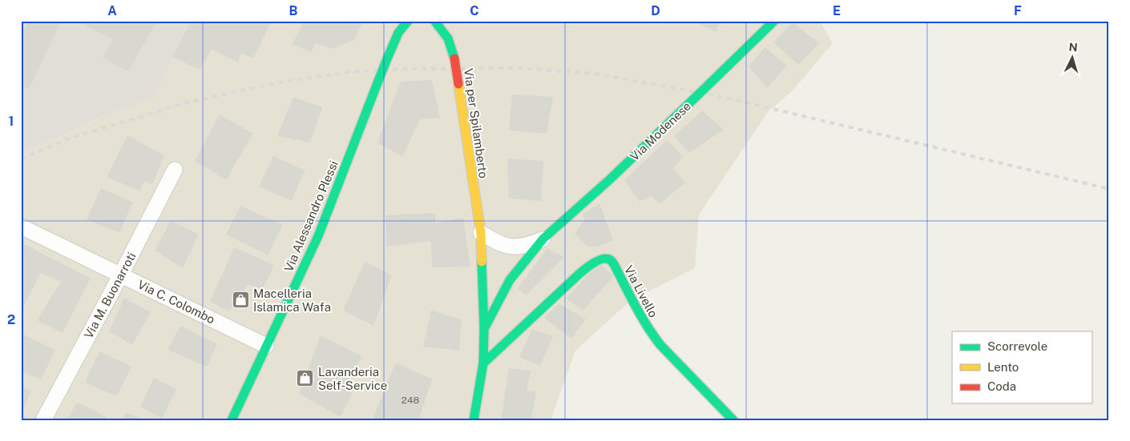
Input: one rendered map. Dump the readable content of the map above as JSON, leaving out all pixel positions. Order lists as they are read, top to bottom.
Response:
{
  "streets": {
    "main road": [
      "Via per Spilamberto",
      "Via Modenese",
      "Via Alessandro Plessi",
      "Via Livello"
    ],
    "street": ["Via M. Buonarroti", "Via C. Colombo"]
  },
  "crossings": [
    ["Via per Spilamberto", "Via Modenese"],
    ["Via Modenese", "Via Livello"],
    ["Via Alessandro Plessi", "Via C. Colombo"],
    ["Via M. Buonarroti", "Via C. Colombo"]
  ],
  "places": {
    "shop": ["Macelleria Islamica Wafa", "Lavanderia Self-Service"]
  },
  "house_numbers": ["248"],
  "legend": ["Scorrevole", "Lento", "Coda"],
  "north": "top",
  "grid": {
    "columns": [
      "A",
      "B",
      "C",
      "D",
      "E",
      "F"
    ],
    "rows": ["1", "2"]
  }
}
